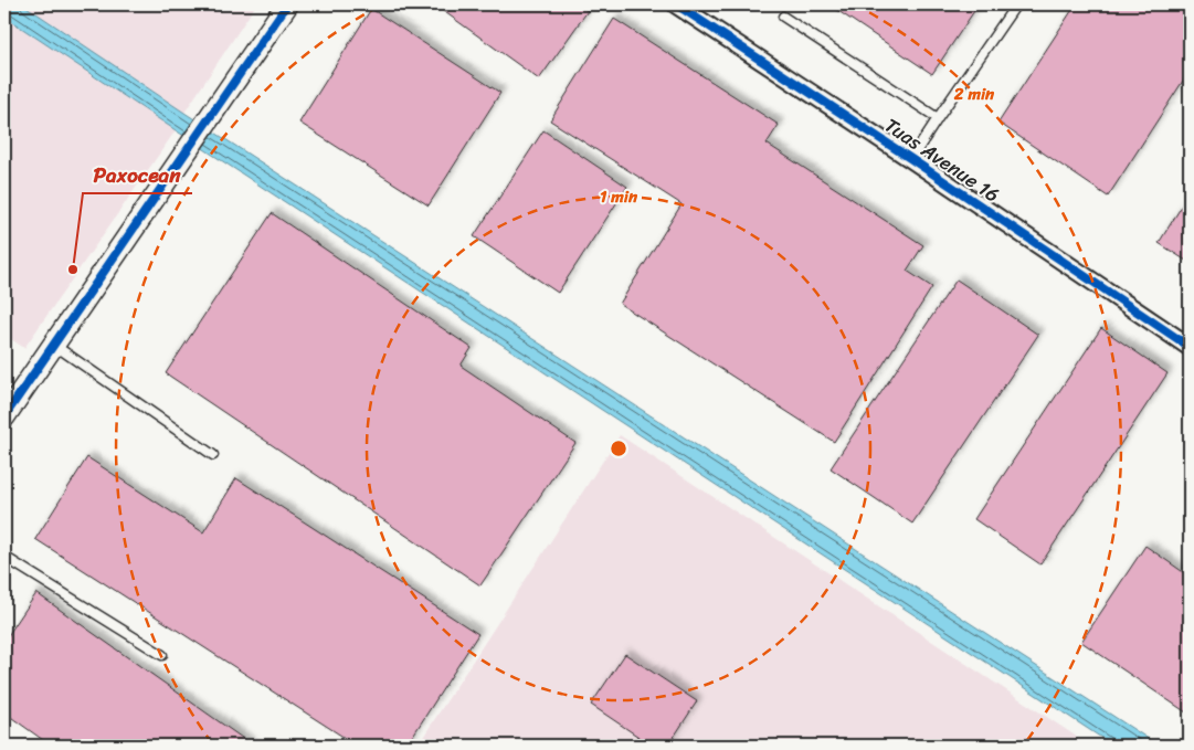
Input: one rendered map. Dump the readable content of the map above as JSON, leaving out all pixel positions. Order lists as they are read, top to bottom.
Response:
{
  "streets": {
    "street": ["Tuas Avenue 16"]
  },
  "places": ["Paxocean"],
  "rings": ["2 min", "1 min"]
}
